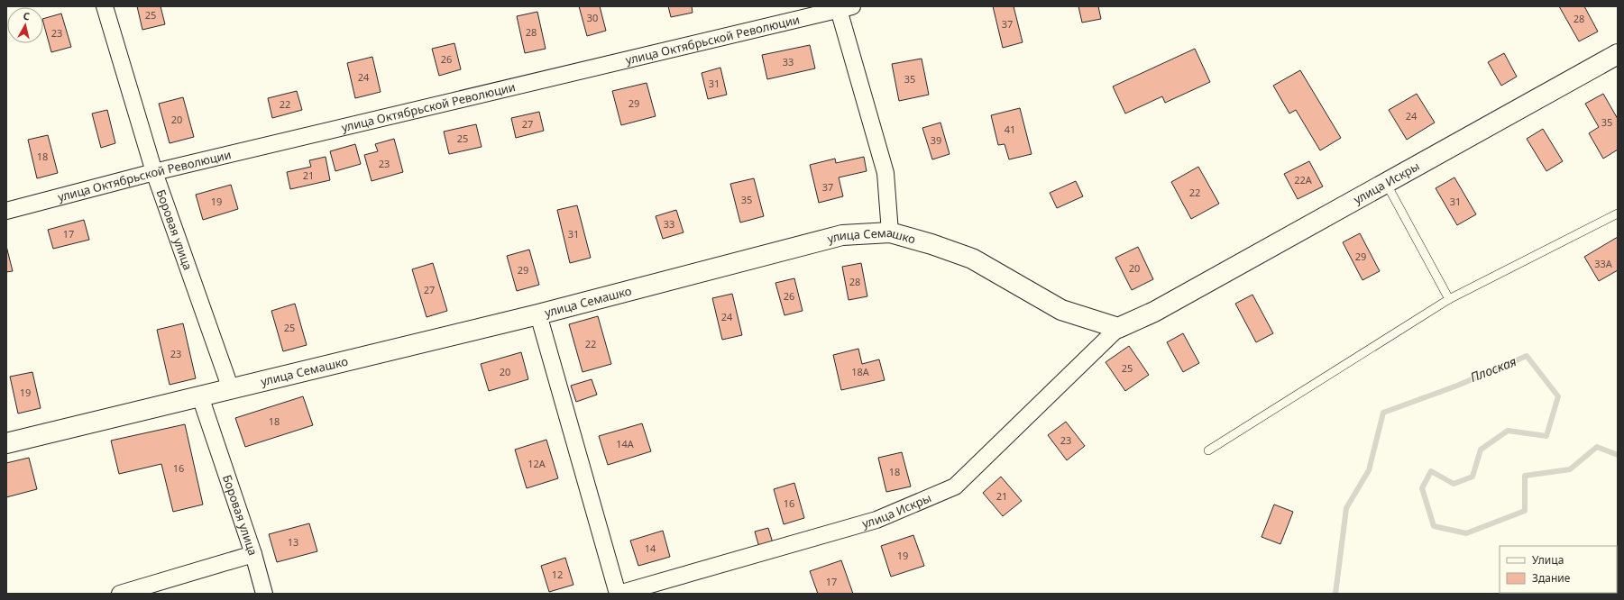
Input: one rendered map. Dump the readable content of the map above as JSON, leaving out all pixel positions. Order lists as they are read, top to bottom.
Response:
{
  "streets": {
    "main road": ["улица Искры", "улица Семашко"],
    "street": ["улица Октябрьской Революции", "Боровая улица"]
  },
  "crossings": [
    ["улица Октябрьской Революции", "Боровая улица"],
    ["улица Искры", "улица Семашко"],
    ["Боровая улица", "улица Семашко"]
  ],
  "water": ["Плоская"],
  "house_numbers": [
    "25",
    "30",
    "28",
    "37",
    "28",
    "23",
    "26",
    "33",
    "24",
    "35",
    "31",
    "29",
    "22",
    "24",
    "20",
    "35",
    "27",
    "41",
    "25",
    "39",
    "18",
    "23",
    "21",
    "22А",
    "37",
    "22",
    "35",
    "19",
    "31",
    "33",
    "17",
    "31",
    "29",
    "33А",
    "20",
    "29",
    "28",
    "27",
    "26",
    "24",
    "25",
    "22",
    "23",
    "25",
    "20",
    "18А",
    "19",
    "18",
    "23",
    "14А",
    "12А",
    "16",
    "18",
    "21",
    "16",
    "13",
    "14",
    "19",
    "12",
    "17"
  ],
  "legend": ["Улица", "Здание"],
  "north": "top"
}
